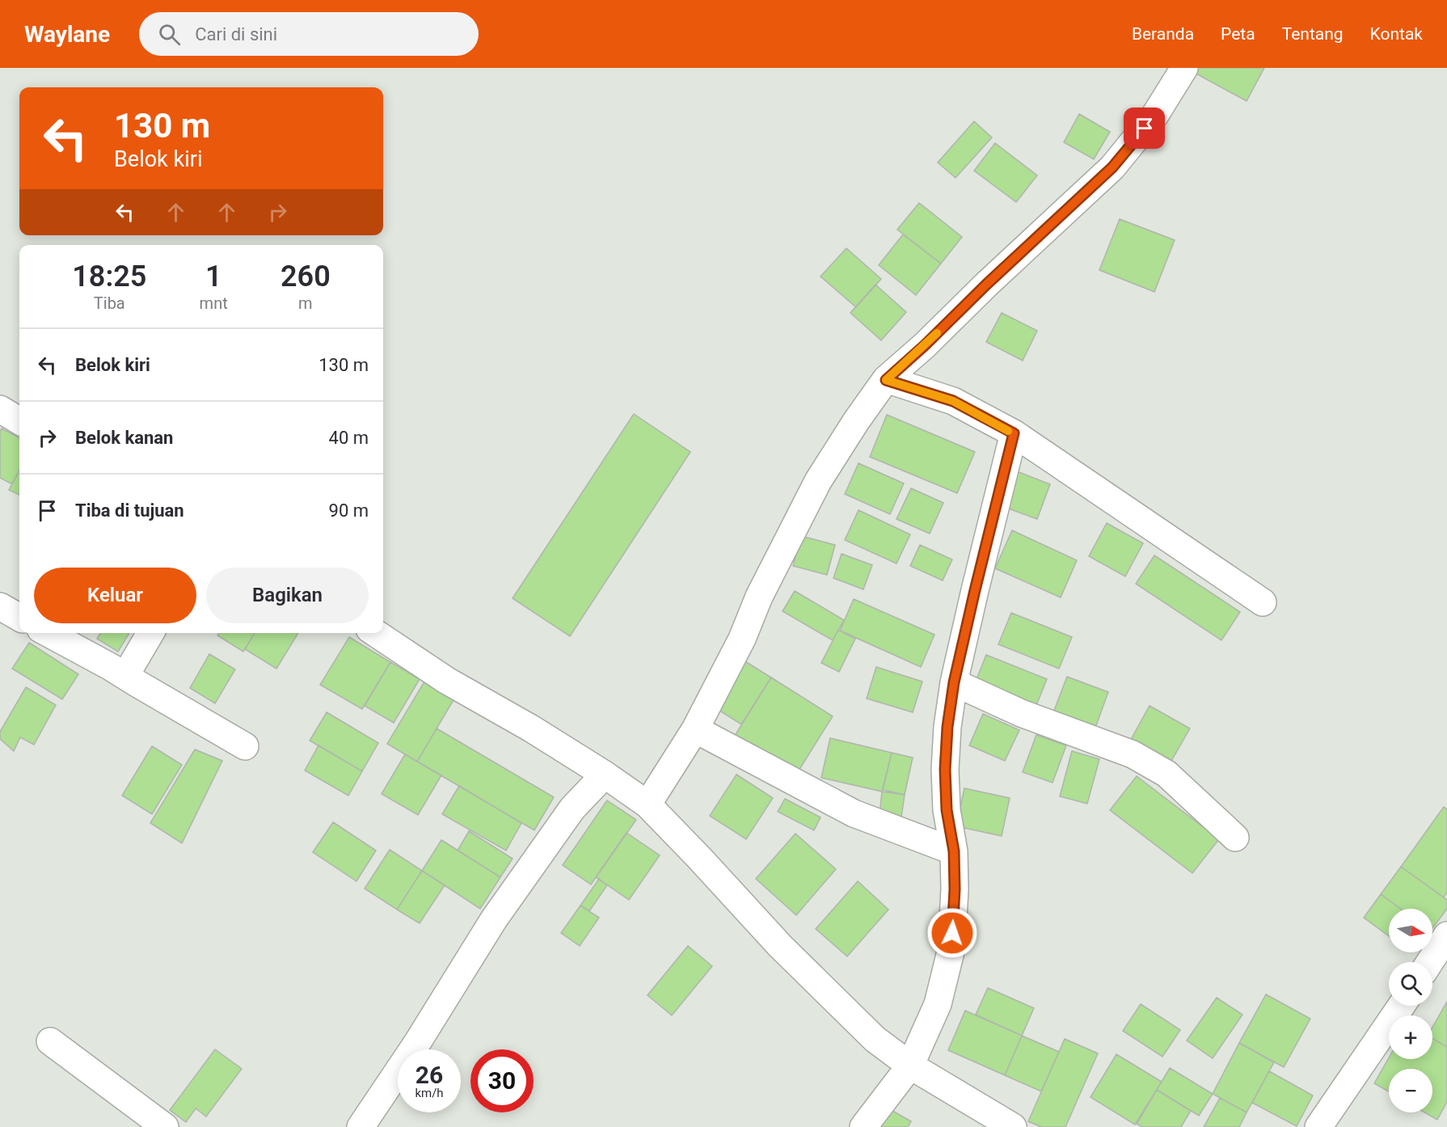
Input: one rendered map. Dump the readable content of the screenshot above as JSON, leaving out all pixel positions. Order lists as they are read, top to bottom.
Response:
{
  "north": "right",
  "page": {
    "header": "Waylane",
    "search": "Cari di sini",
    "nav": [
      "Beranda",
      "Peta",
      "Tentang",
      "Kontak"
    ],
    "turn": ["130 m", "Belok kiri"],
    "eta": [
      "18:25",
      "Tiba",
      "1",
      "mnt",
      "260",
      "m"
    ],
    "list": [
      {
        "name": "Belok kiri",
        "value": "130 m"
      },
      {
        "name": "Belok kanan",
        "value": "40 m"
      },
      {
        "name": "Tiba di tujuan",
        "value": "90 m"
      }
    ],
    "buttons": ["Keluar", "Bagikan"],
    "map_buttons": ["+", "−"],
    "speed": "26 km/h",
    "limit": "30"
  }
}
